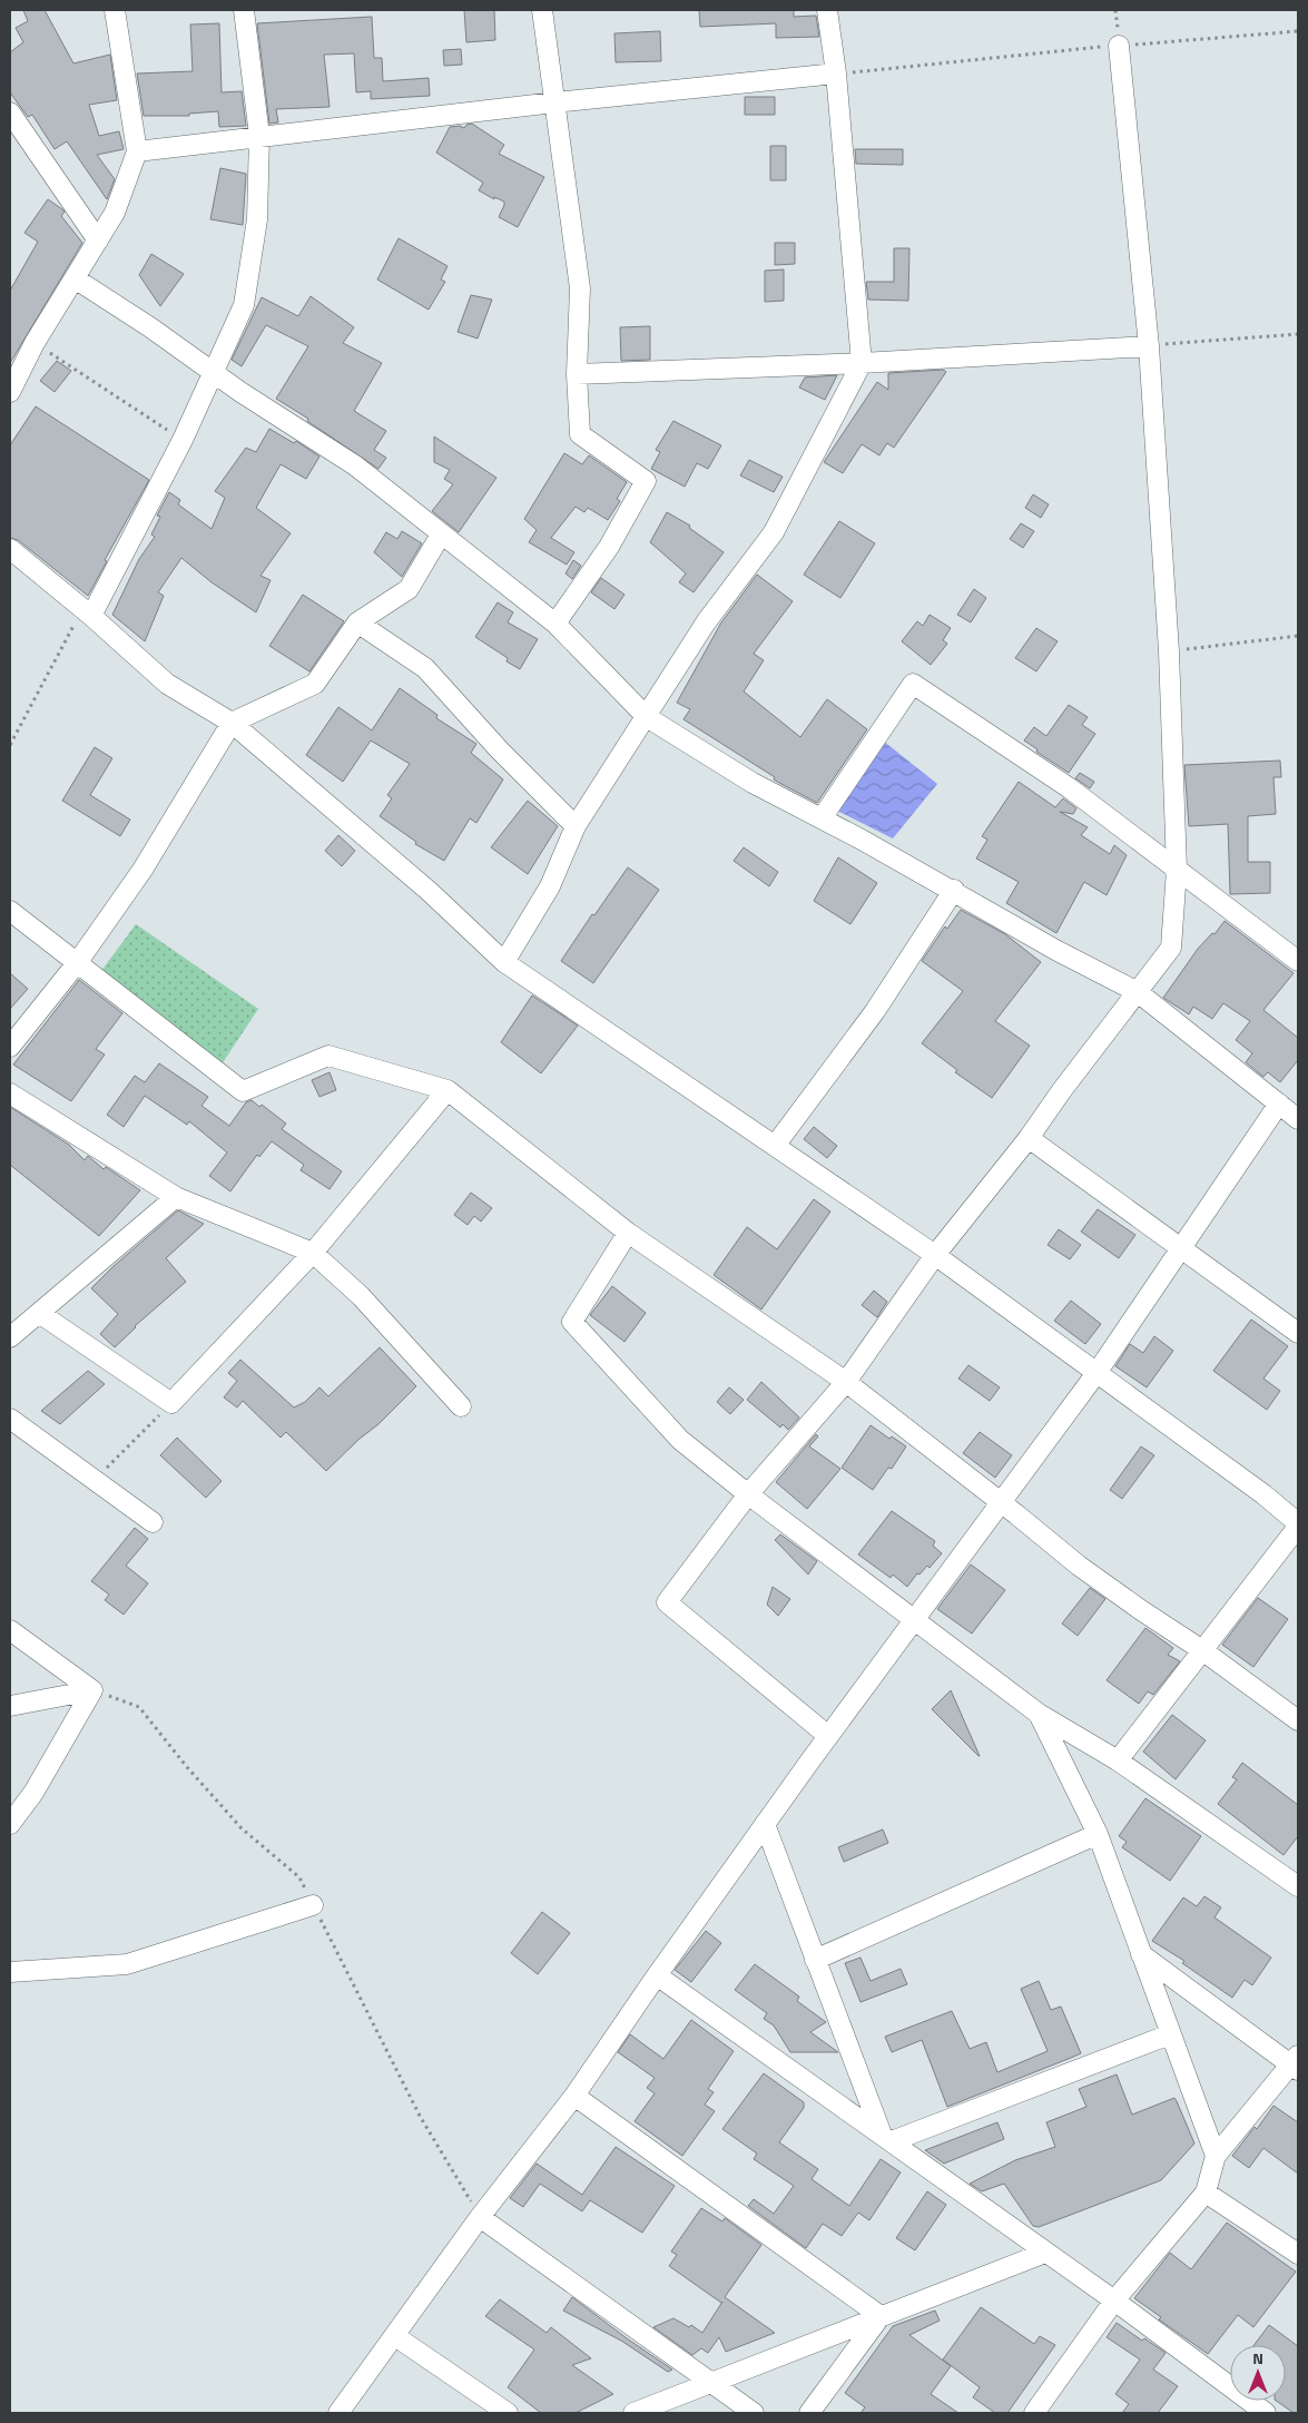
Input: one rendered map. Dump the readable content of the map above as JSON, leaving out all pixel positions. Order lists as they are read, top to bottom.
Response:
{
  "north": "top"
}
